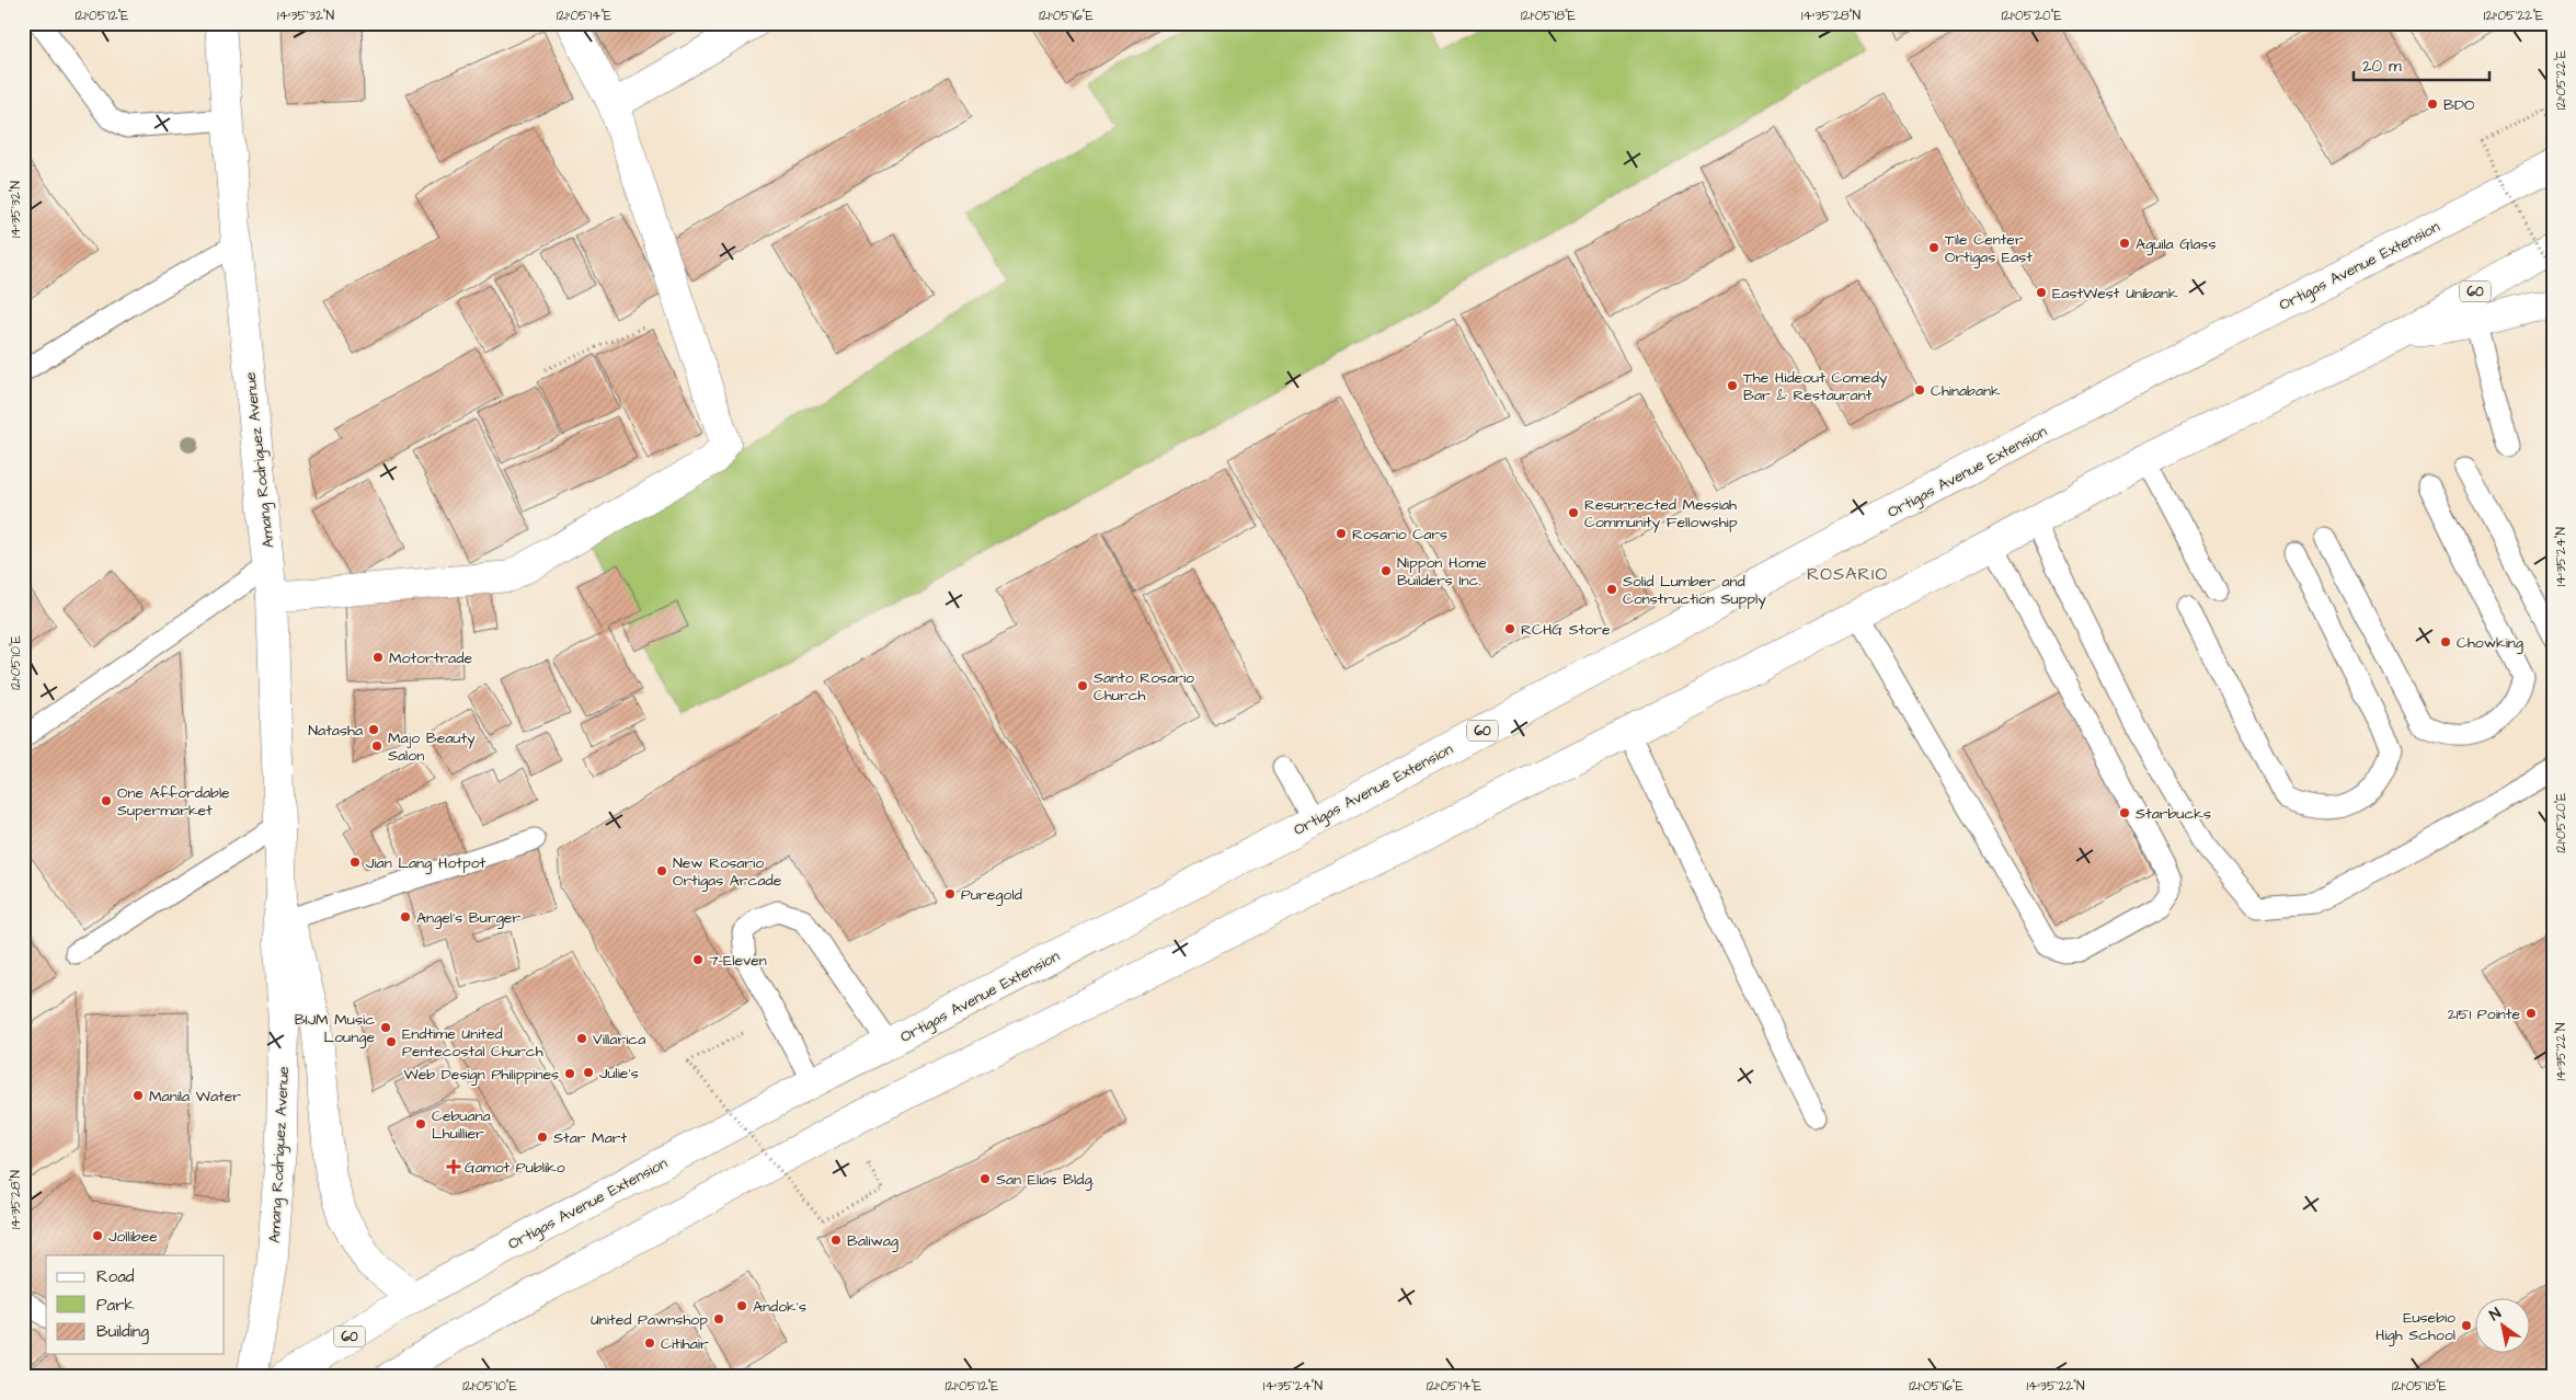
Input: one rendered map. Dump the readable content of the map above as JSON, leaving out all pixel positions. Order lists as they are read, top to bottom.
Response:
{
  "streets": {
    "main road": ["Ortigas Avenue Extension", "60", "Amang Rodriguez Avenue"]
  },
  "crossings": [
    ["Ortigas Avenue Extension", "Amang Rodriguez Avenue"]
  ],
  "districts": ["ROSARIO"],
  "places": {
    "other": [
      "BDO",
      "Aguila Glass",
      "Tile Center Ortigas East",
      "EastWest Unibank",
      "The Hideout Comedy Bar & Restaurant",
      "Chinabank",
      "Resurrected Messiah Community Fellowship",
      "Rosario Cars",
      "Nippon Home Builders Inc.",
      "Solid Lumber and Construction Supply",
      "RCHG Store",
      "Chowking",
      "Motortrade",
      "Santo Rosario Church",
      "Natasha",
      "Majo Beauty Salon",
      "One Affordable Supermarket",
      "Starbucks",
      "Jian Lang Hotpot",
      "New Rosario Ortigas Arcade",
      "Puregold",
      "Angel's Burger",
      "7-Eleven",
      "2151 Pointe",
      "BIJM Music Lounge",
      "Villarica",
      "Endtime United Pentecostal Church",
      "Julie's",
      "Web Design Philippines",
      "Manila Water",
      "Cebuana Lhuillier",
      "Star Mart",
      "San Elias Bldg.",
      "Jollibee",
      "Baliwag",
      "Andok's",
      "United Pawnshop",
      "Eusebio High School",
      "Citihair"
    ],
    "health": ["Gamot Publiko"]
  },
  "legend": ["Road", "Park", "Building"],
  "scale_bar": "20 m",
  "north": "top left",
  "coordinates": [
    "121°05'12\"E",
    "14°35'32\"N",
    "121°05'14\"E",
    "121°05'16\"E",
    "121°05'18\"E",
    "14°35'28\"N",
    "121°05'20\"E",
    "121°05'22\"E",
    "14°35'24\"N",
    "121°05'10\"E",
    "14°35'22\"N"
  ]
}
